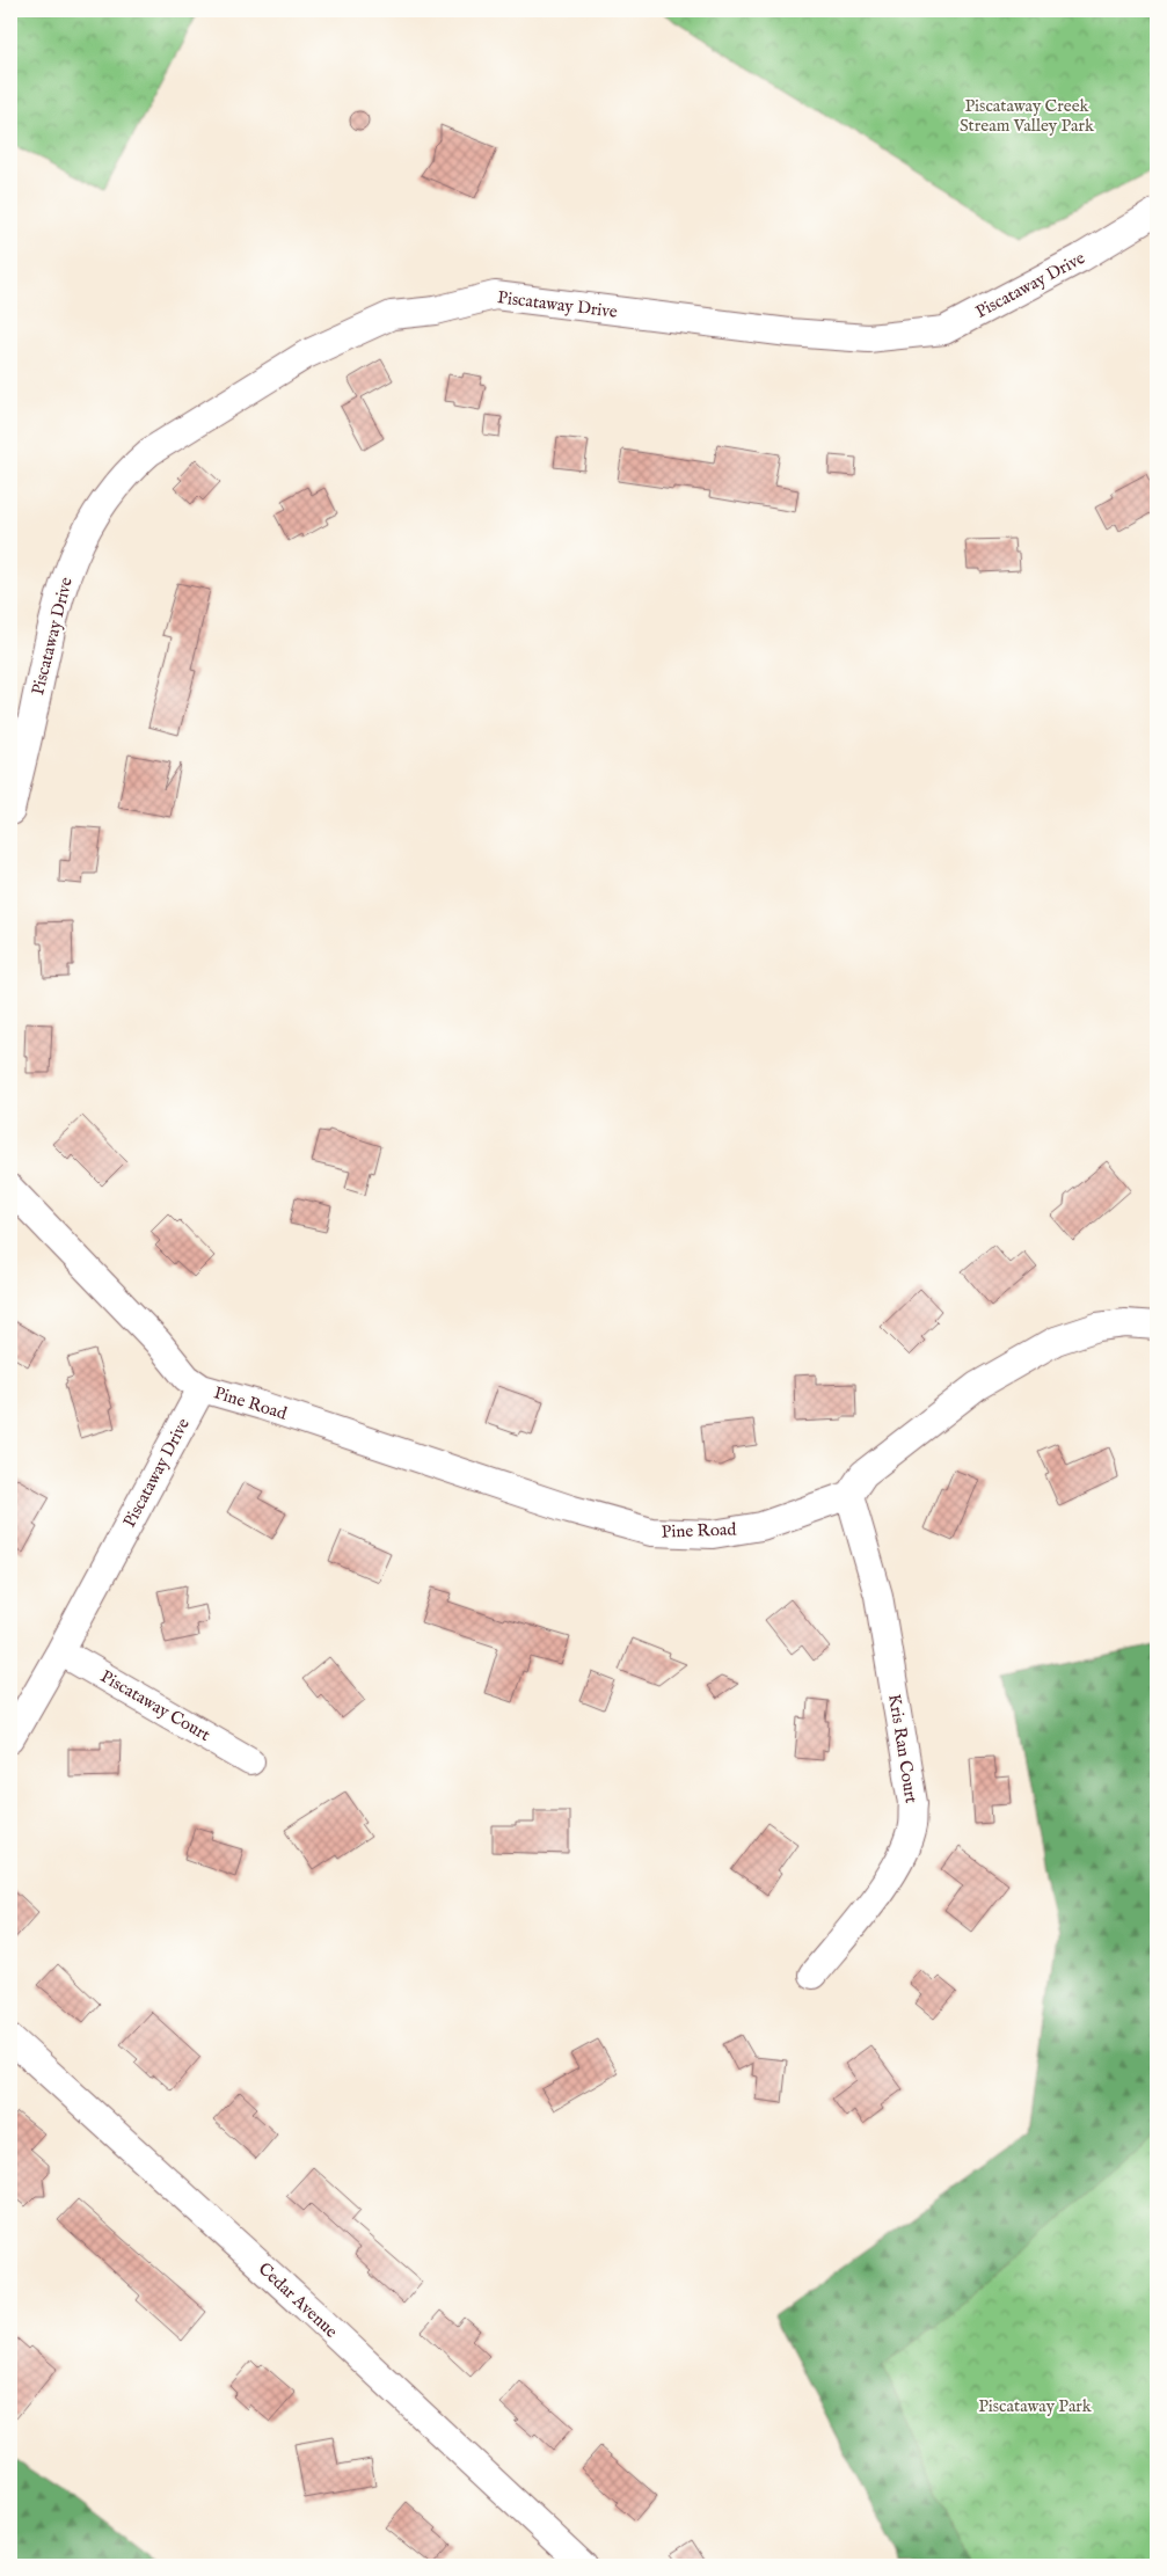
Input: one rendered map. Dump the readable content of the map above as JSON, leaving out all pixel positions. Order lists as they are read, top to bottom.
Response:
{
  "streets": {
    "street": [
      "Piscataway Drive",
      "Pine Road",
      "Piscataway Court",
      "Kris Ran Court",
      "Cedar Avenue"
    ]
  },
  "crossings": [
    ["Piscataway Drive", "Pine Road"],
    ["Piscataway Drive", "Piscataway Court"],
    ["Pine Road", "Kris Ran Court"]
  ],
  "parks": ["Piscataway Creek Stream Valley Park", "Piscataway Park"]
}
